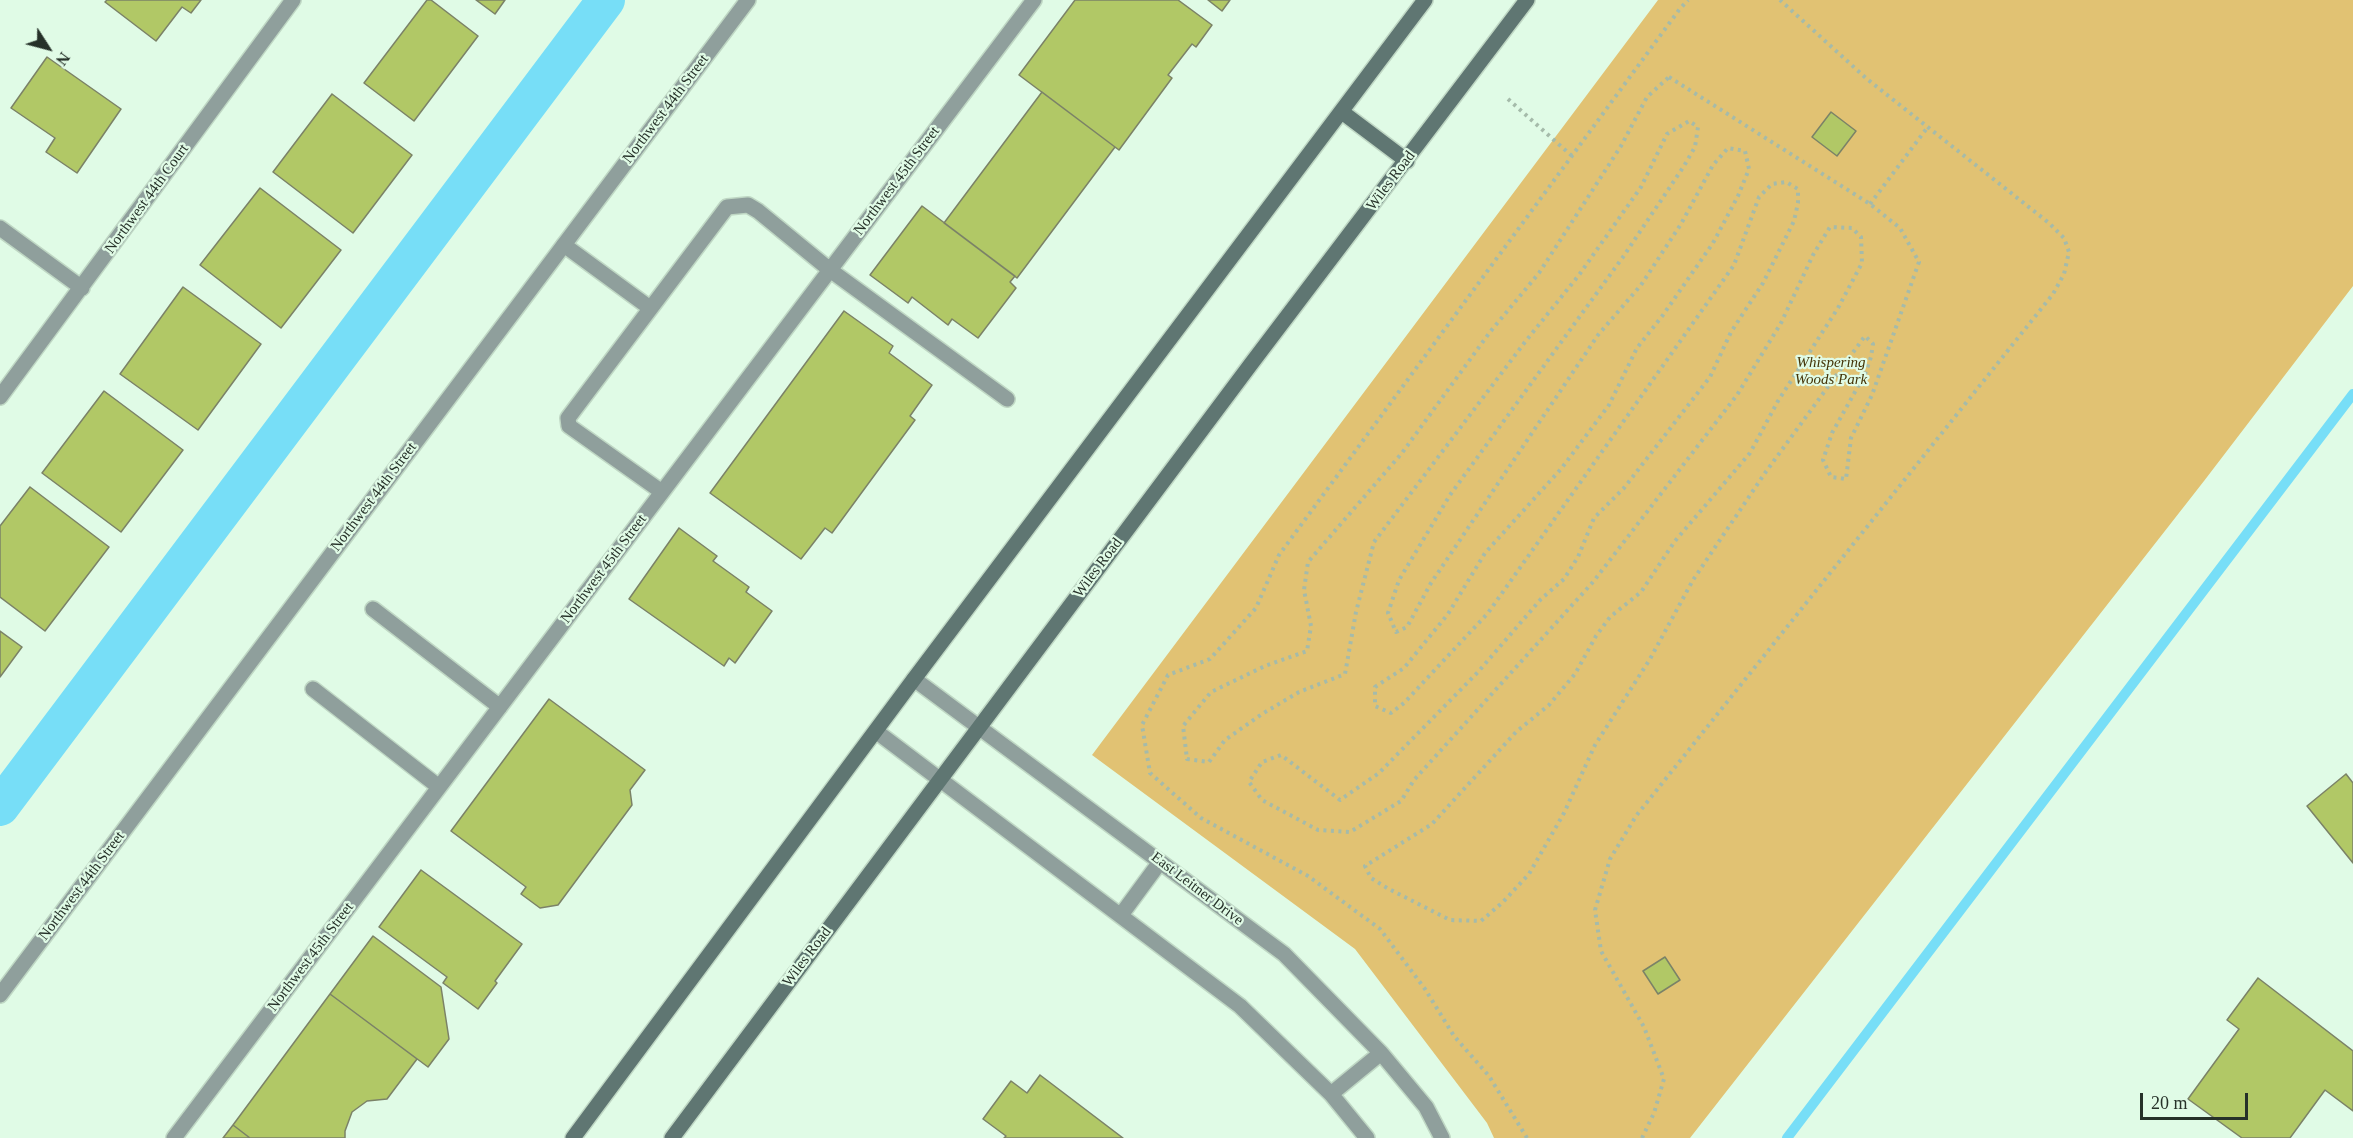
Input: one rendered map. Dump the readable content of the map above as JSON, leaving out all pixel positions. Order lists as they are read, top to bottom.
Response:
{
  "streets": {
    "main road": ["Wiles Road"],
    "street": [
      "Northwest 44th Street",
      "Northwest 45th Street",
      "Northwest 44th Court",
      "East Leitner Drive"
    ]
  },
  "crossings": [
    ["Wiles Road", "East Leitner Drive"]
  ],
  "parks": ["Whispering Woods Park"],
  "scale_bar": "20 m",
  "north": "bottom right"
}
